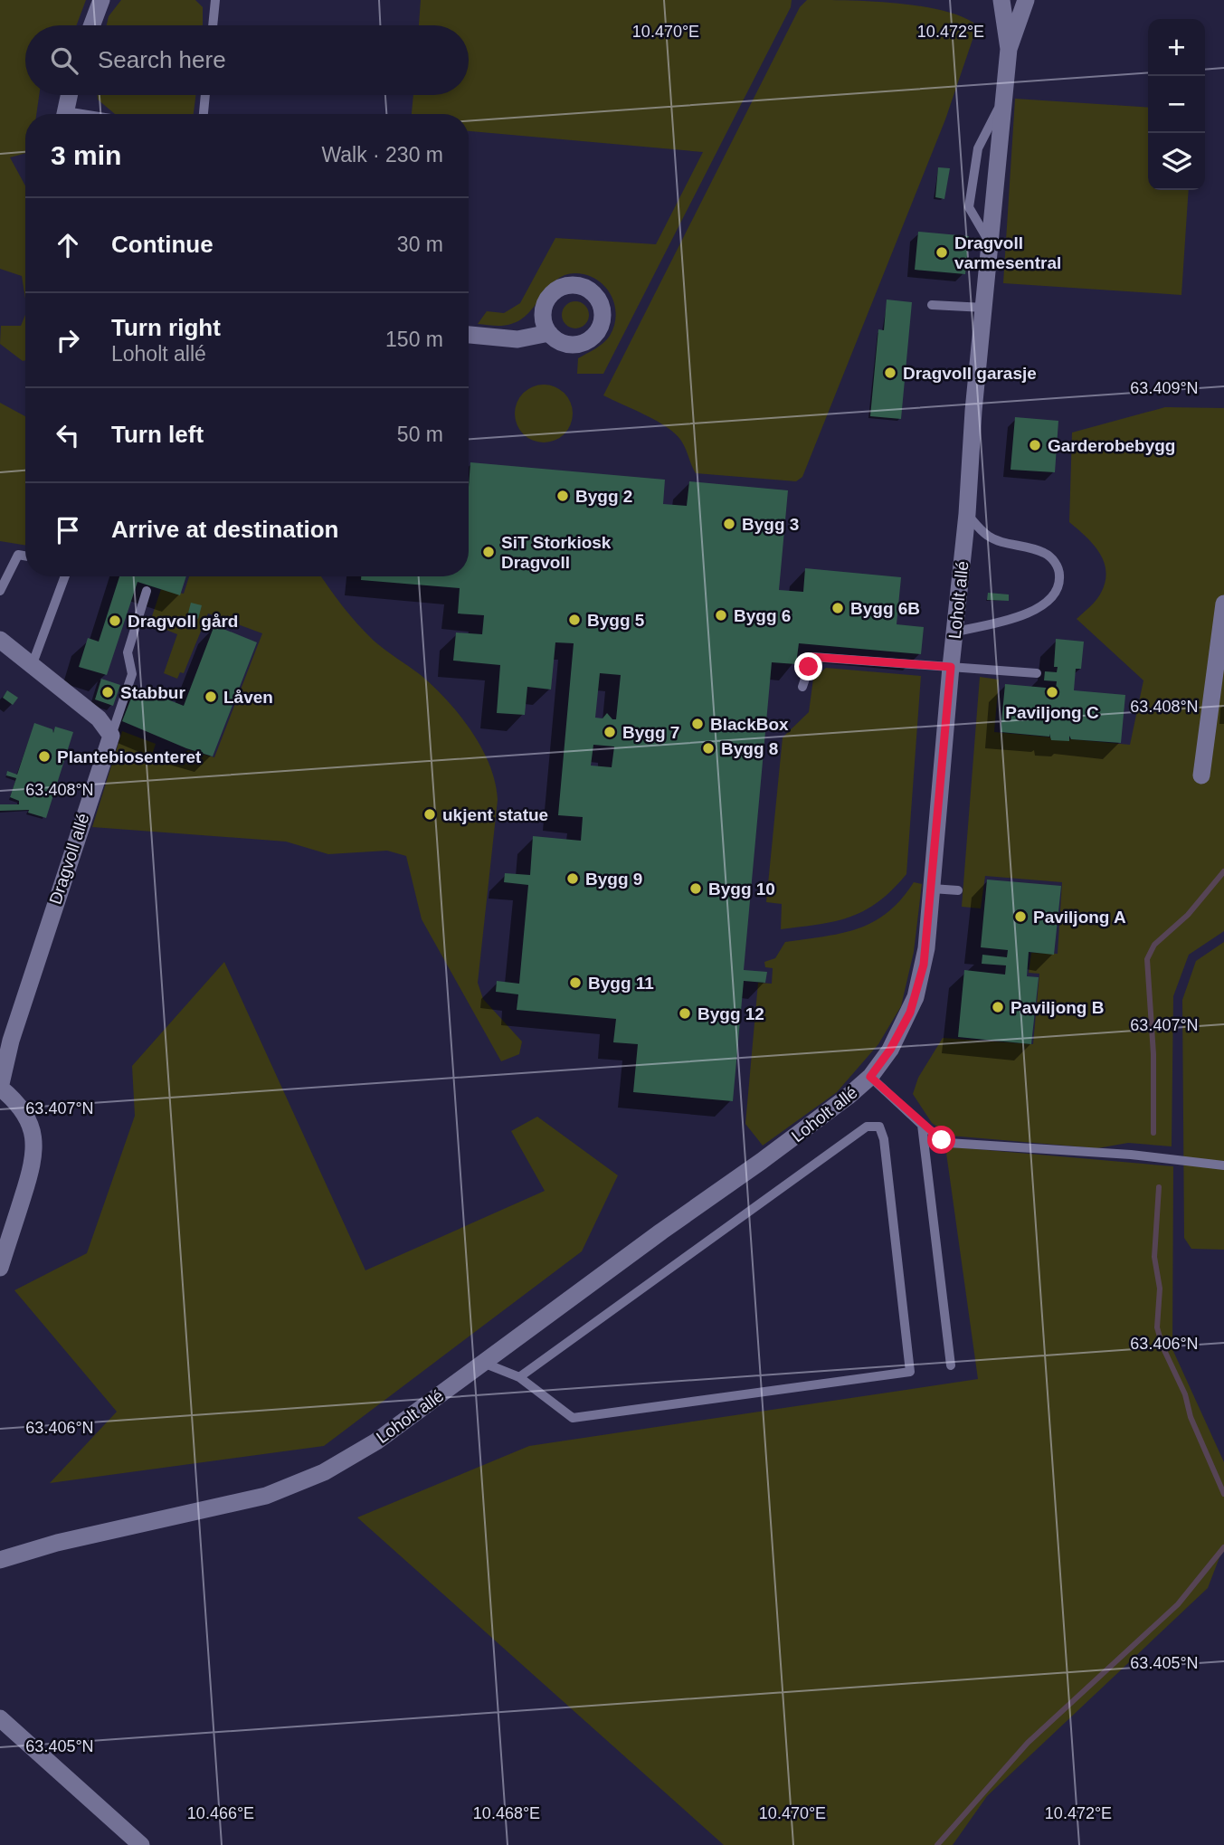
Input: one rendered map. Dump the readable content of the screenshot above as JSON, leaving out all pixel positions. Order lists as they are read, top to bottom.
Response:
{
  "streets": {
    "street": ["Loholt allé", "Dragvoll allé"]
  },
  "places": [
    "Dragvoll varmesentral",
    "Dragvoll garasje",
    "Garderobebygg",
    "Bygg 2",
    "Bygg 3",
    "SiT Storkiosk Dragvoll",
    "Bygg 6B",
    "Bygg 6",
    "Bygg 5",
    "Dragvoll gård",
    "Stabbur",
    "Paviljong C",
    "Låven",
    "BlackBox",
    "Bygg 7",
    "Bygg 8",
    "Plantebiosenteret",
    "ukjent statue",
    "Bygg 9",
    "Bygg 10",
    "Paviljong A",
    "Bygg 11",
    "Paviljong B",
    "Bygg 12"
  ],
  "page": {
    "map_buttons": ["+", "−"],
    "search": "Search here",
    "heading": ["3 min", "Walk · 230 m"],
    "list": [
      ["Continue", "30 m"],
      ["Turn right", "Loholt allé", "150 m"],
      ["Turn left", "50 m"],
      "Arrive at destination"
    ]
  },
  "coordinates": [
    "10.470°E",
    "10.472°E",
    "63.409°N",
    "63.408°N",
    "63.407°N",
    "63.406°N",
    "63.405°N",
    "10.466°E",
    "10.468°E"
  ]
}
